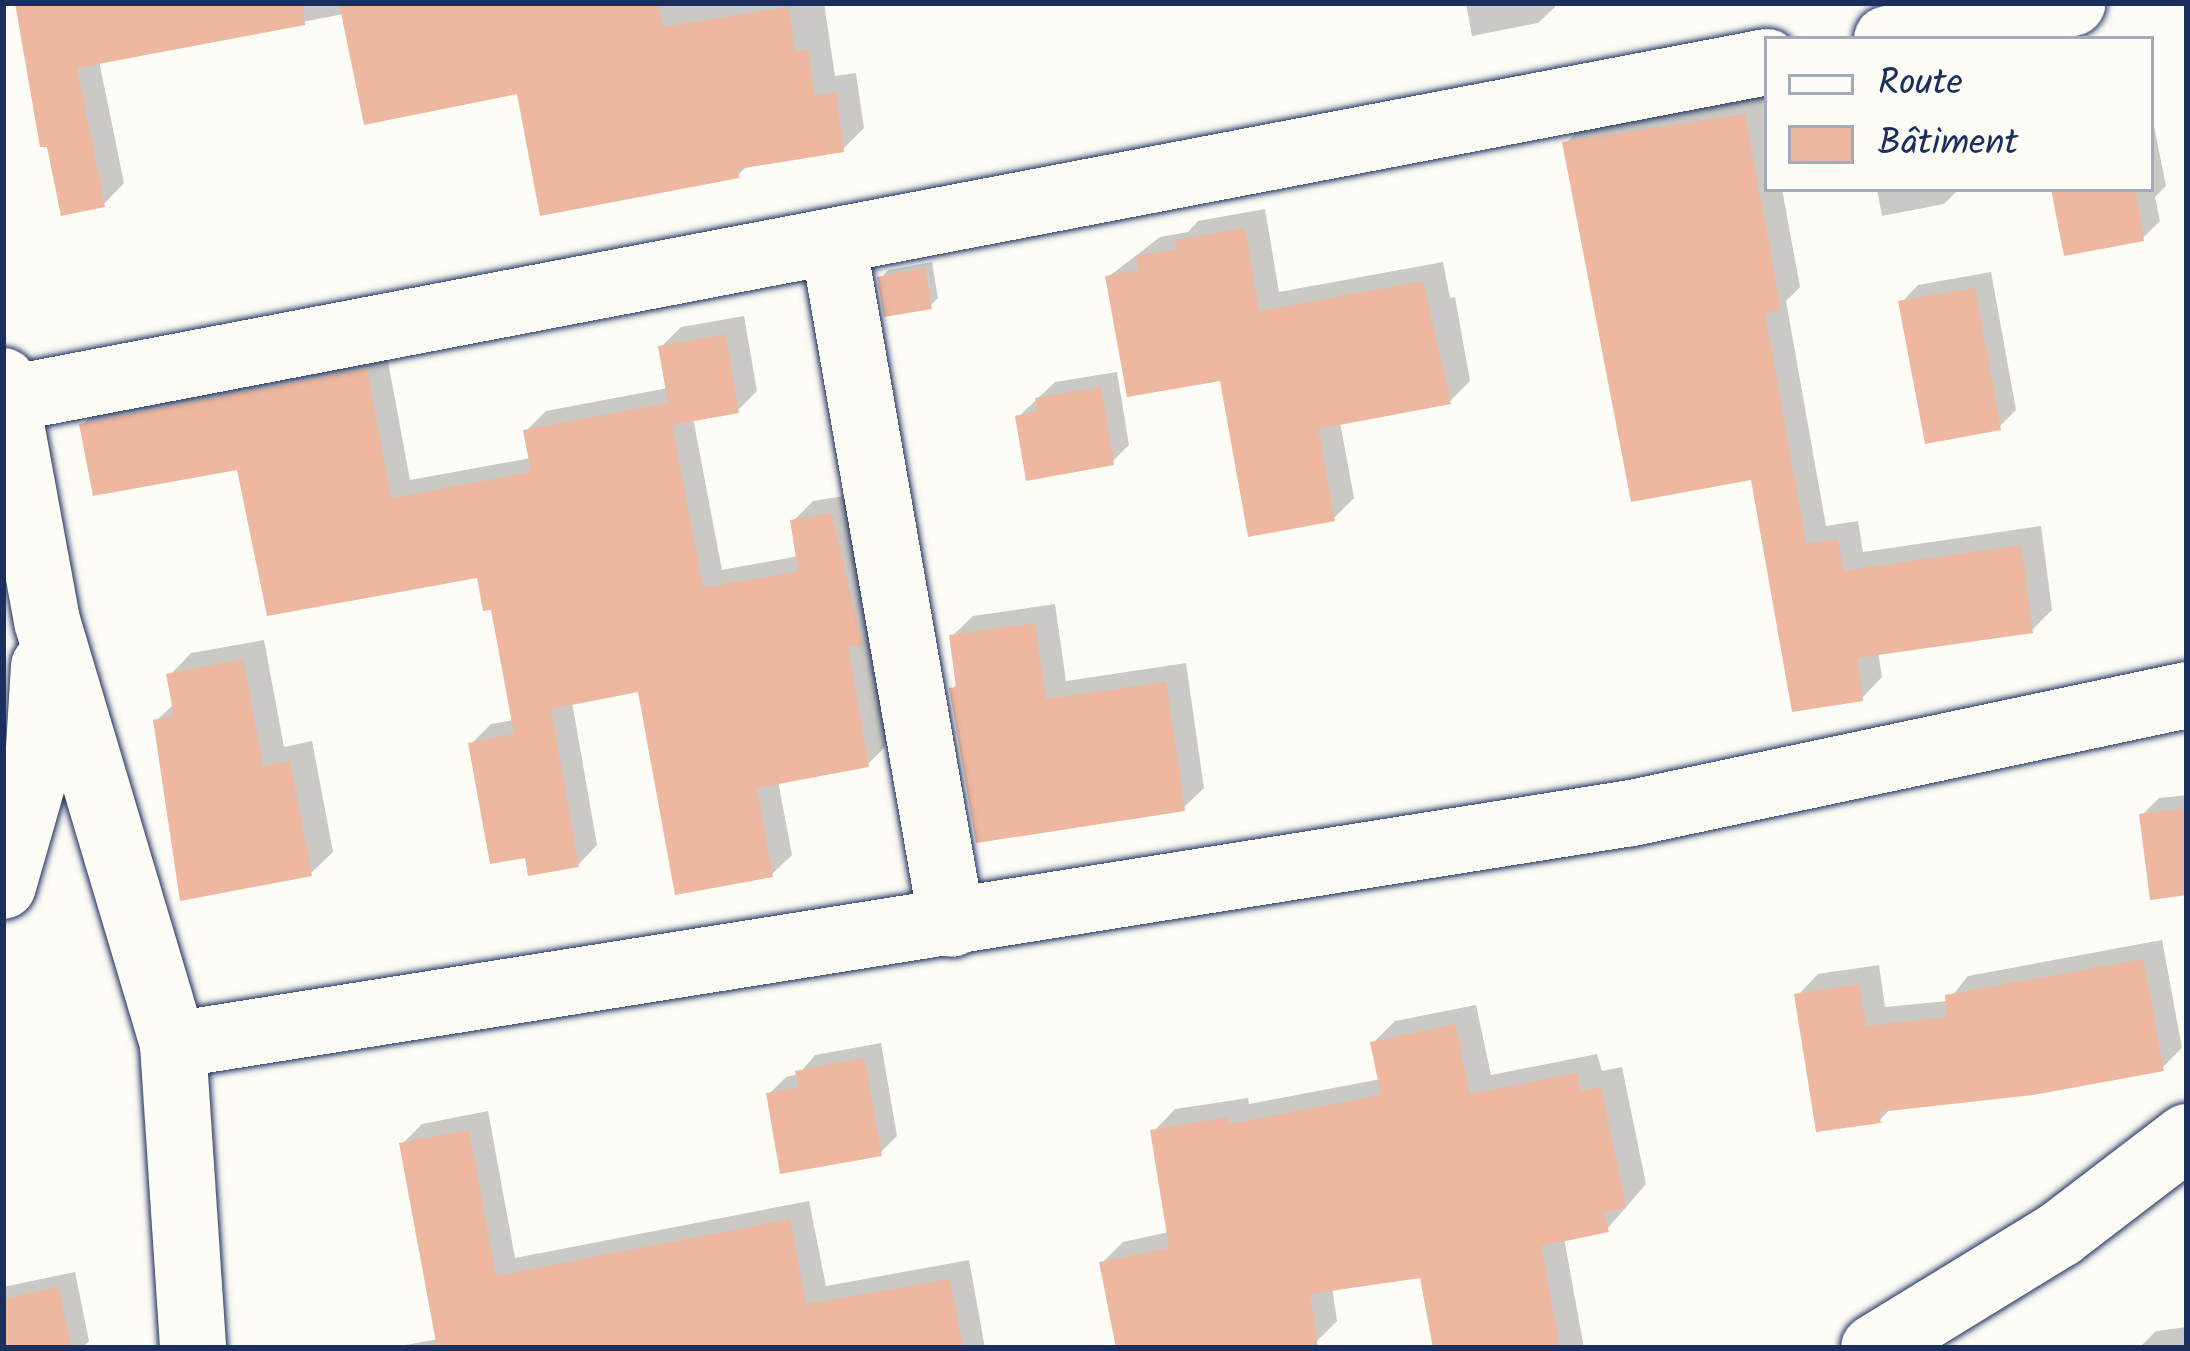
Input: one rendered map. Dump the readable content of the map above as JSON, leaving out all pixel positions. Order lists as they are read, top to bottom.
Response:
{
  "legend": ["Route", "Bâtiment"]
}
